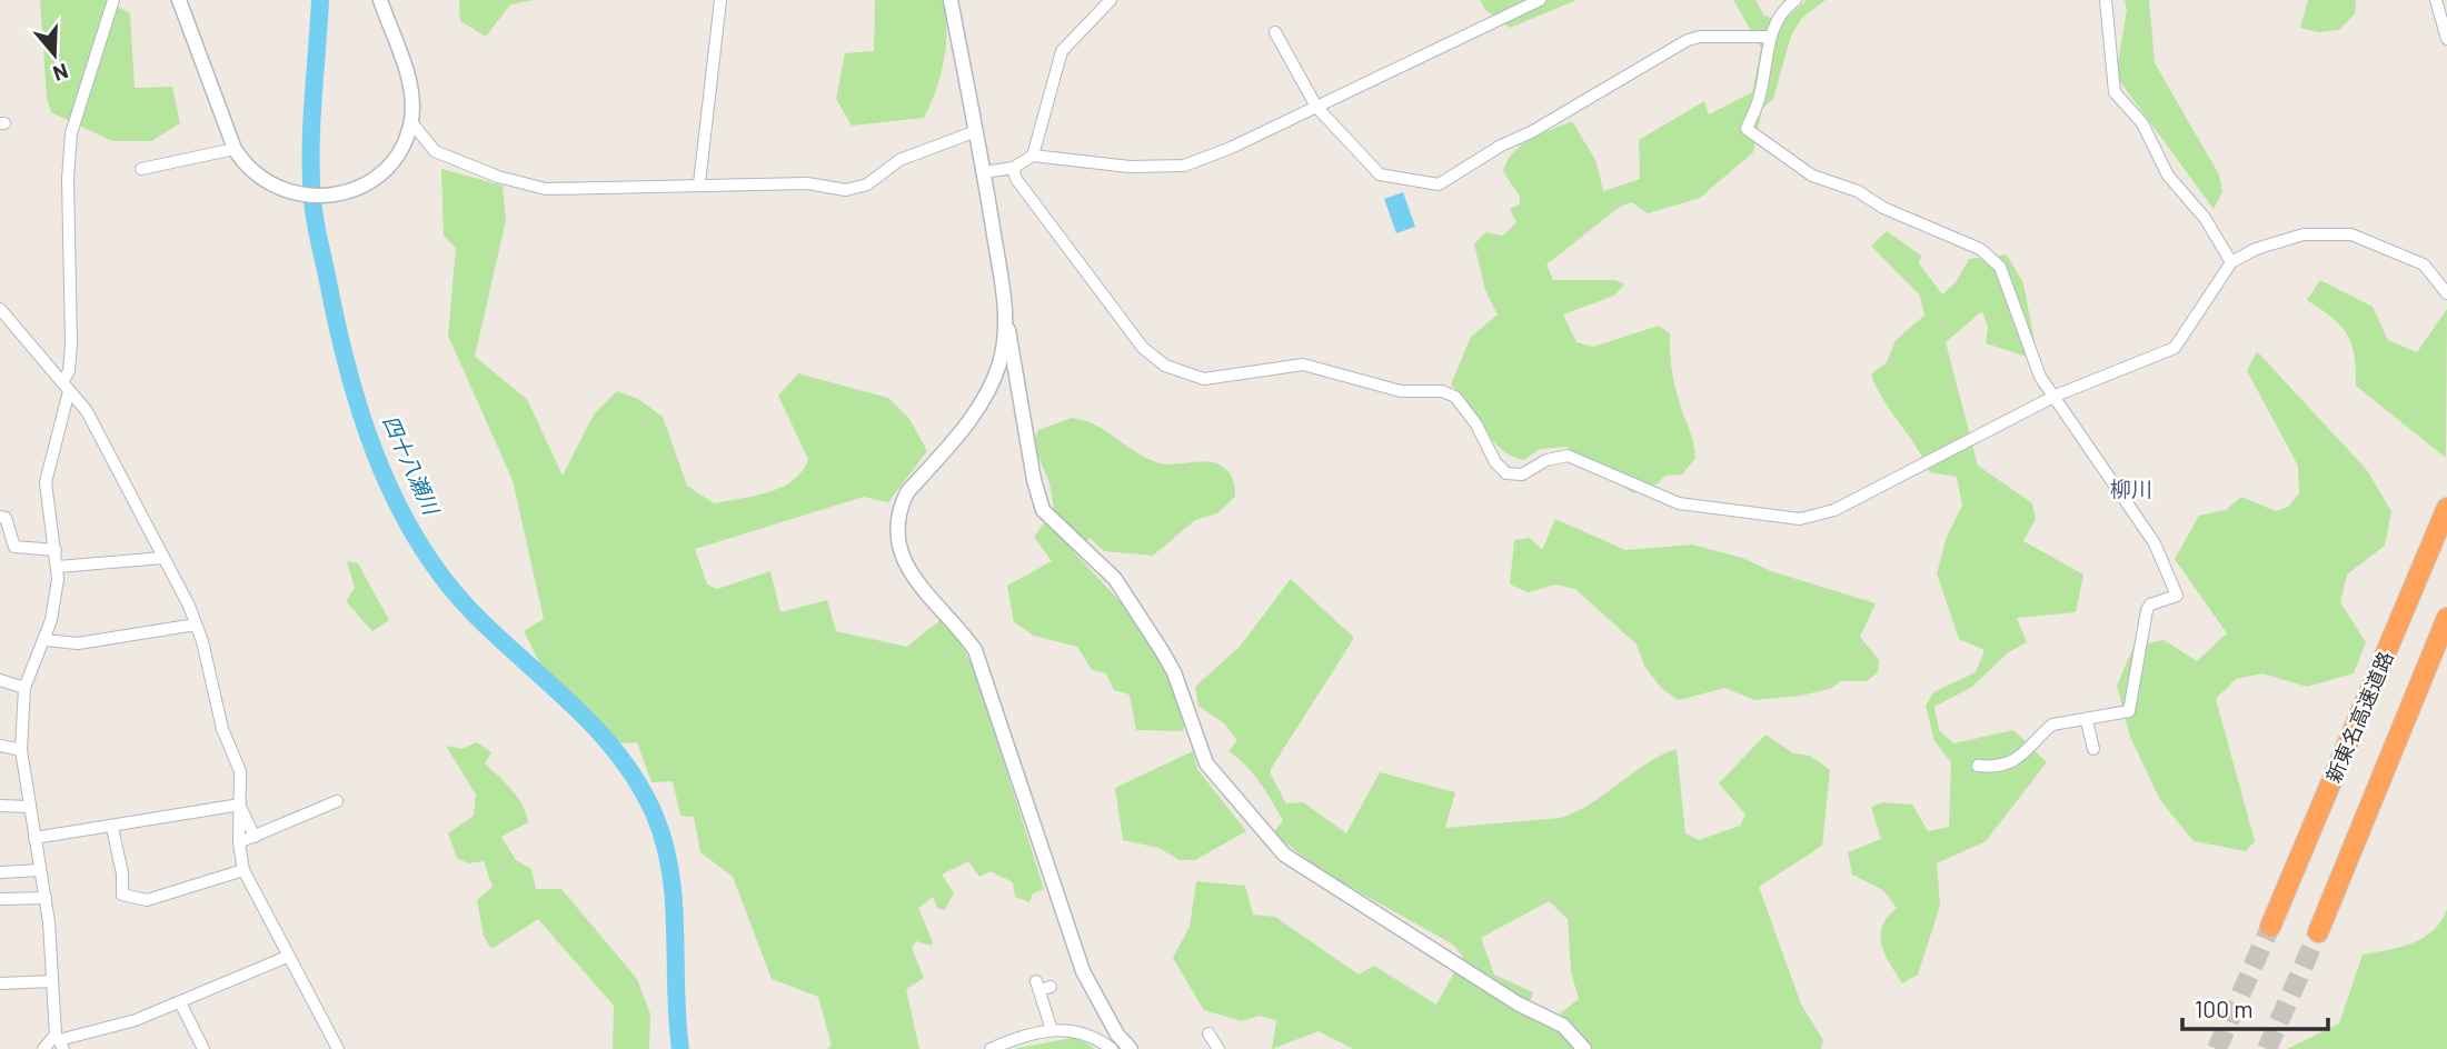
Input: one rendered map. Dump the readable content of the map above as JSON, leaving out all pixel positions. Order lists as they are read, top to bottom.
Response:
{
  "streets": {
    "highway": ["新東名高速道路"]
  },
  "districts": ["柳川"],
  "water": ["四十八瀬川"],
  "scale_bar": "100 m",
  "north": "bottom"
}
